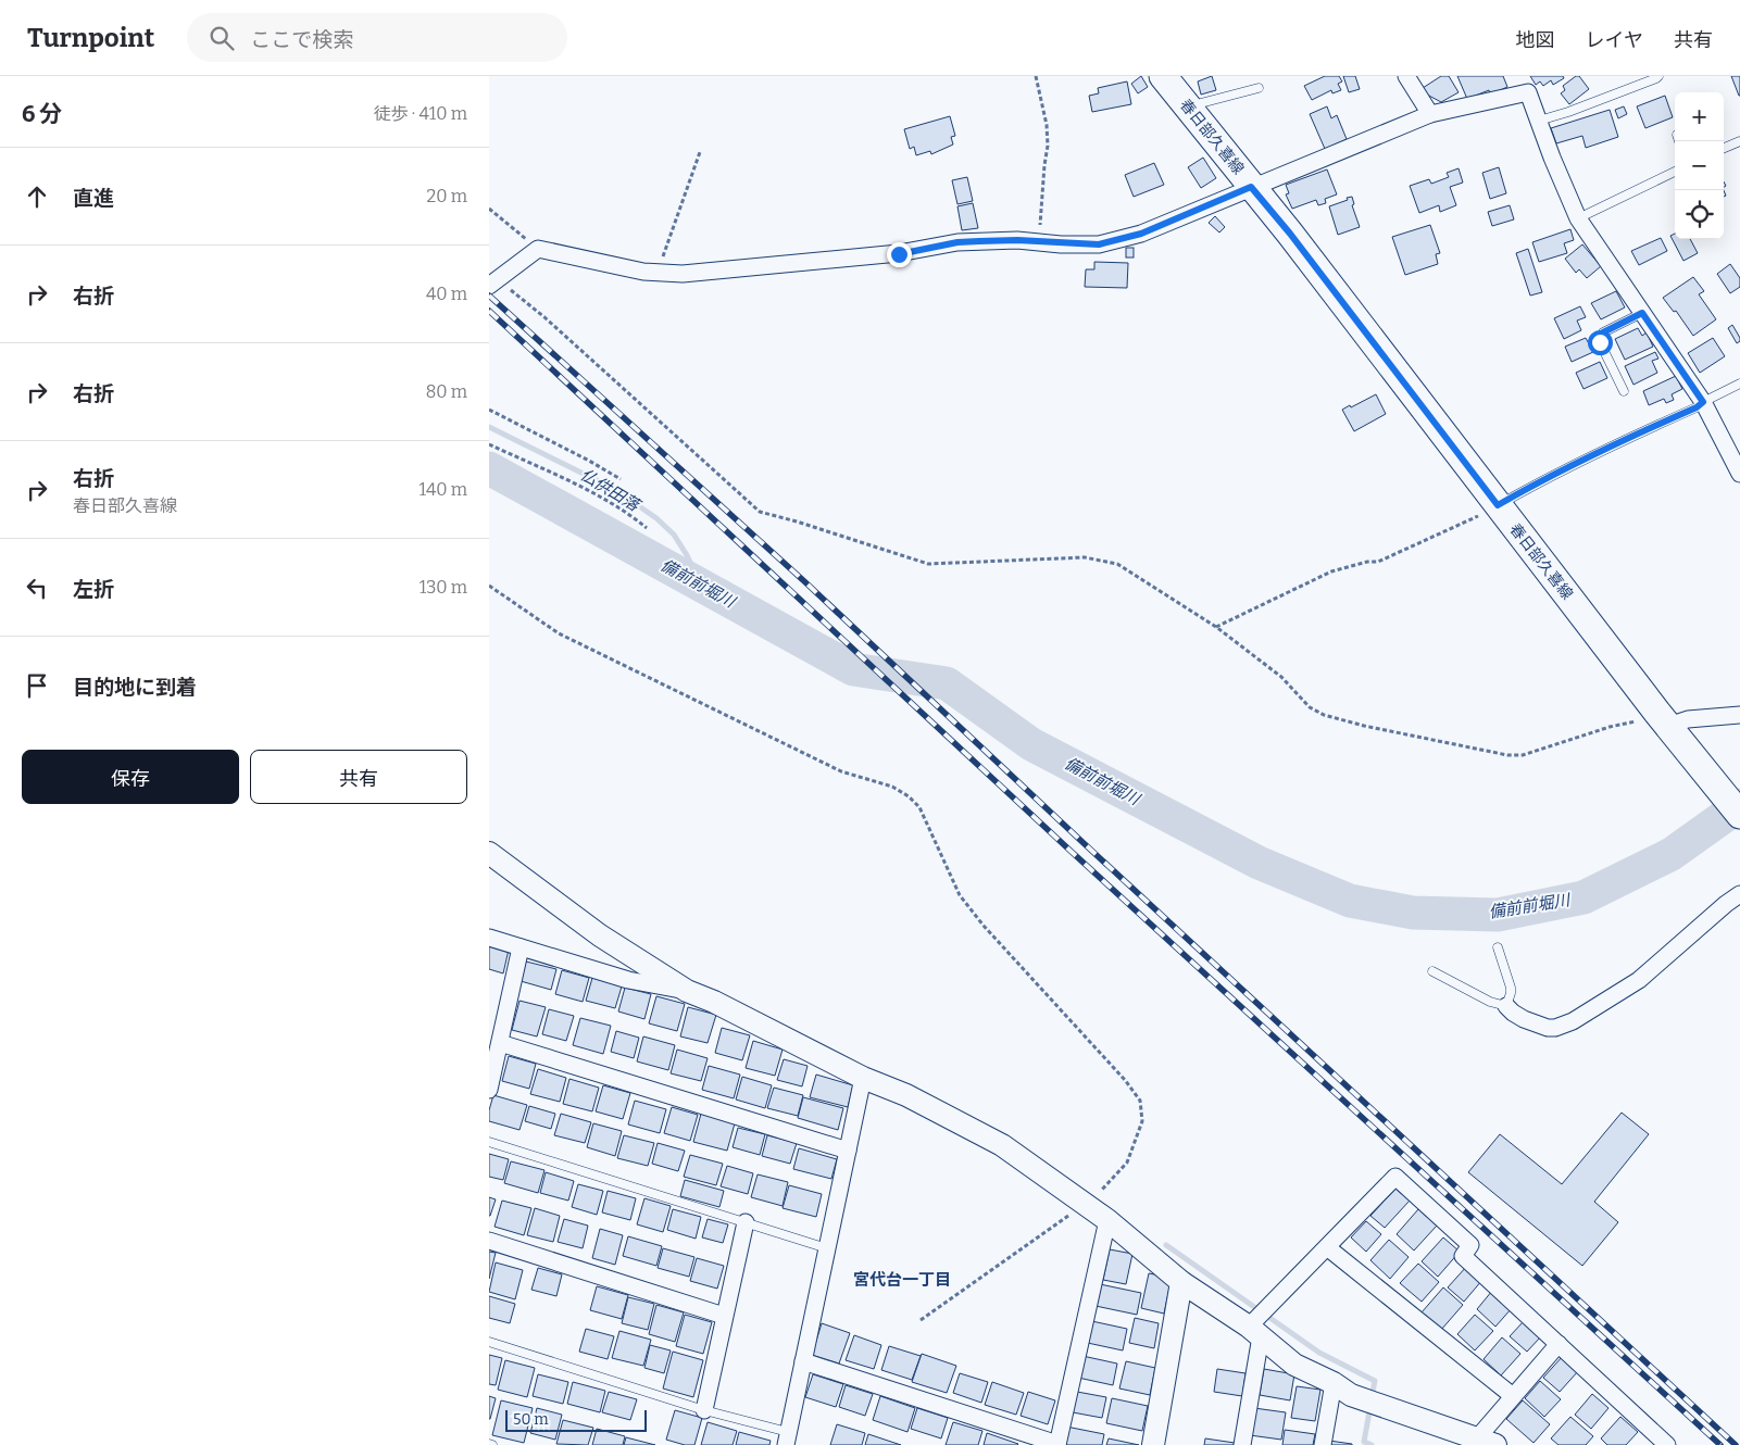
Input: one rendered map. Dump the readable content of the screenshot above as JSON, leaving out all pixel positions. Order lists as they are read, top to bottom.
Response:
{
  "streets": {
    "main road": ["春日部久喜線"]
  },
  "districts": ["宮代台一丁目"],
  "water": ["仏供田落", "備前前堀川"],
  "scale_bar": "50 m",
  "page": {
    "header": "Turnpoint",
    "search": "ここで検索",
    "nav": ["地図", "レイヤ", "共有"],
    "heading": ["6 分", "徒歩 · 410 m"],
    "map_buttons": ["+", "−"],
    "list": [
      ["直進", "20 m"],
      ["右折", "40 m"],
      ["右折", "80 m"],
      ["右折", "春日部久喜線", "140 m"],
      ["左折", "130 m"],
      "目的地に到着"
    ],
    "buttons": ["保存", "共有"],
    "scale": "50 m"
  }
}
